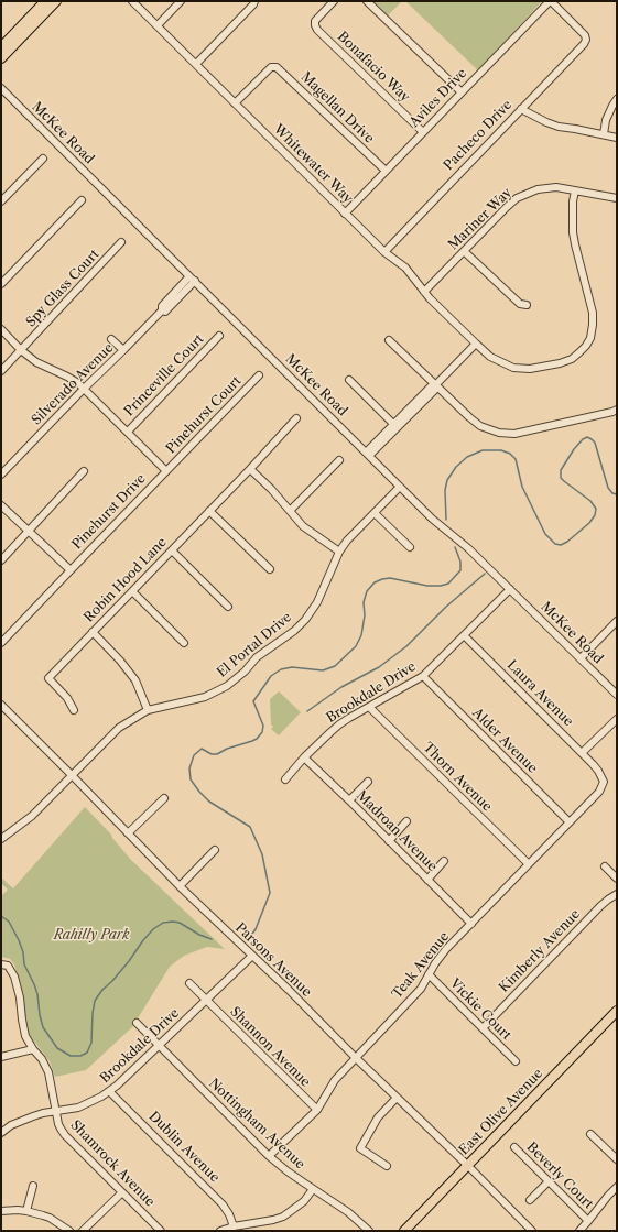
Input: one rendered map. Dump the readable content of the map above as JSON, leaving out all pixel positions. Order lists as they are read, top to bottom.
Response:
{
  "streets": {
    "main road": ["East Olive Avenue"],
    "street": [
      "Bonafacio Way",
      "Aviles Drive",
      "Magellan Drive",
      "McKee Road",
      "Pacheco Drive",
      "Whitewater Way",
      "Mariner Way",
      "Spy Glass Court",
      "Princeville Court",
      "Silverado Avenue",
      "Pinehurst Court",
      "Pinehurst Drive",
      "Robin Hood Lane",
      "El Portal Drive",
      "Brookdale Drive",
      "Laura Avenue",
      "Alder Avenue",
      "Thorn Avenue",
      "Madroan Avenue",
      "Kimberly Avenue",
      "Parsons Avenue",
      "Teak Avenue",
      "Vickie Court",
      "Shannon Avenue",
      "Nottingham Avenue",
      "Dublin Avenue",
      "Shamrock Avenue",
      "Beverly Court"
    ]
  },
  "crossings": [
    ["Bonafacio Way", "Aviles Drive"],
    ["Aviles Drive", "Magellan Drive"],
    ["Aviles Drive", "Pacheco Drive"],
    ["Aviles Drive", "Whitewater Way"],
    ["Magellan Drive", "Whitewater Way"],
    ["McKee Road", "Silverado Avenue"],
    ["McKee Road", "El Portal Drive"],
    ["McKee Road", "Brookdale Drive"],
    ["Pacheco Drive", "Whitewater Way"],
    ["Whitewater Way", "Mariner Way"],
    ["Pinehurst Court", "Pinehurst Drive"],
    ["El Portal Drive", "Parsons Avenue"],
    ["Brookdale Drive", "Laura Avenue"],
    ["Brookdale Drive", "Alder Avenue"],
    ["Brookdale Drive", "Thorn Avenue"],
    ["Brookdale Drive", "Madroan Avenue"],
    ["Brookdale Drive", "Parsons Avenue"],
    ["Brookdale Drive", "Shannon Avenue"],
    ["Brookdale Drive", "Nottingham Avenue"],
    ["Brookdale Drive", "Dublin Avenue"],
    ["Brookdale Drive", "Shamrock Avenue"],
    ["Laura Avenue", "Teak Avenue"],
    ["Alder Avenue", "Teak Avenue"],
    ["Thorn Avenue", "Teak Avenue"],
    ["Madroan Avenue", "Teak Avenue"],
    ["Kimberly Avenue", "Vickie Court"],
    ["Parsons Avenue", "Teak Avenue"],
    ["Parsons Avenue", "East Olive Avenue"],
    ["Teak Avenue", "Vickie Court"],
    ["Teak Avenue", "Shannon Avenue"],
    ["Teak Avenue", "Nottingham Avenue"]
  ],
  "parks": ["Rahilly Park"]
}
